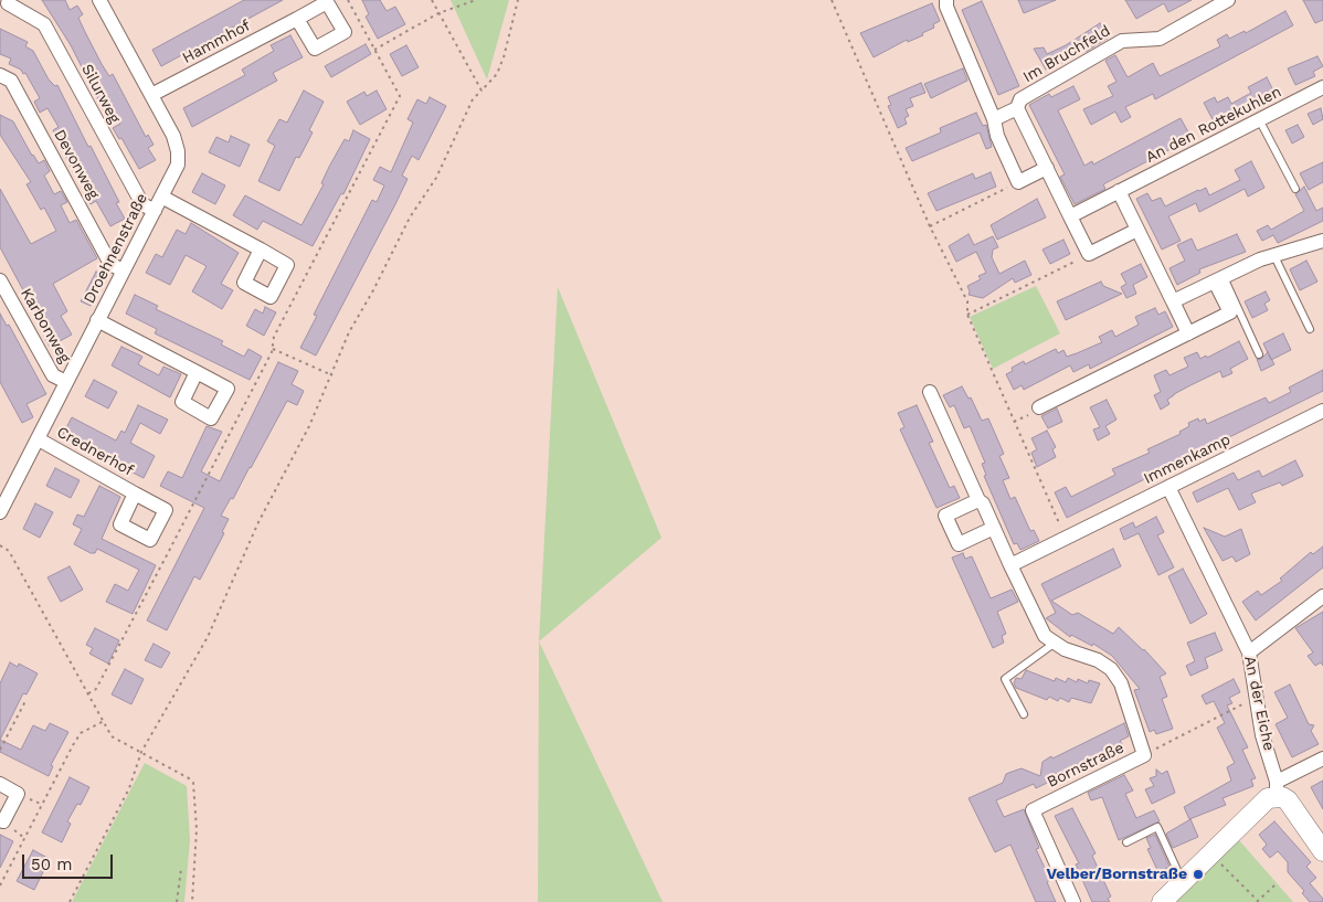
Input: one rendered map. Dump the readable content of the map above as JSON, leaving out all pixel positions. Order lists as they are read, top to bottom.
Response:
{
  "streets": {
    "street": [
      "Hammhof",
      "Im Bruchfeld",
      "Silurweg",
      "An den Rottekuhlen",
      "Devonweg",
      "Droehnenstraße",
      "Karbonweg",
      "Crednerhof",
      "Immenkamp",
      "An der Eiche",
      "Bornstraße"
    ]
  },
  "crossings": [
    ["Hammhof", "Droehnenstraße"],
    ["Silurweg", "Droehnenstraße"],
    ["Devonweg", "Droehnenstraße"],
    ["Droehnenstraße", "Karbonweg"],
    ["Droehnenstraße", "Crednerhof"],
    ["Immenkamp", "An der Eiche"]
  ],
  "places": ["Velber/Bornstraße"],
  "scale_bar": "50 m"
}
